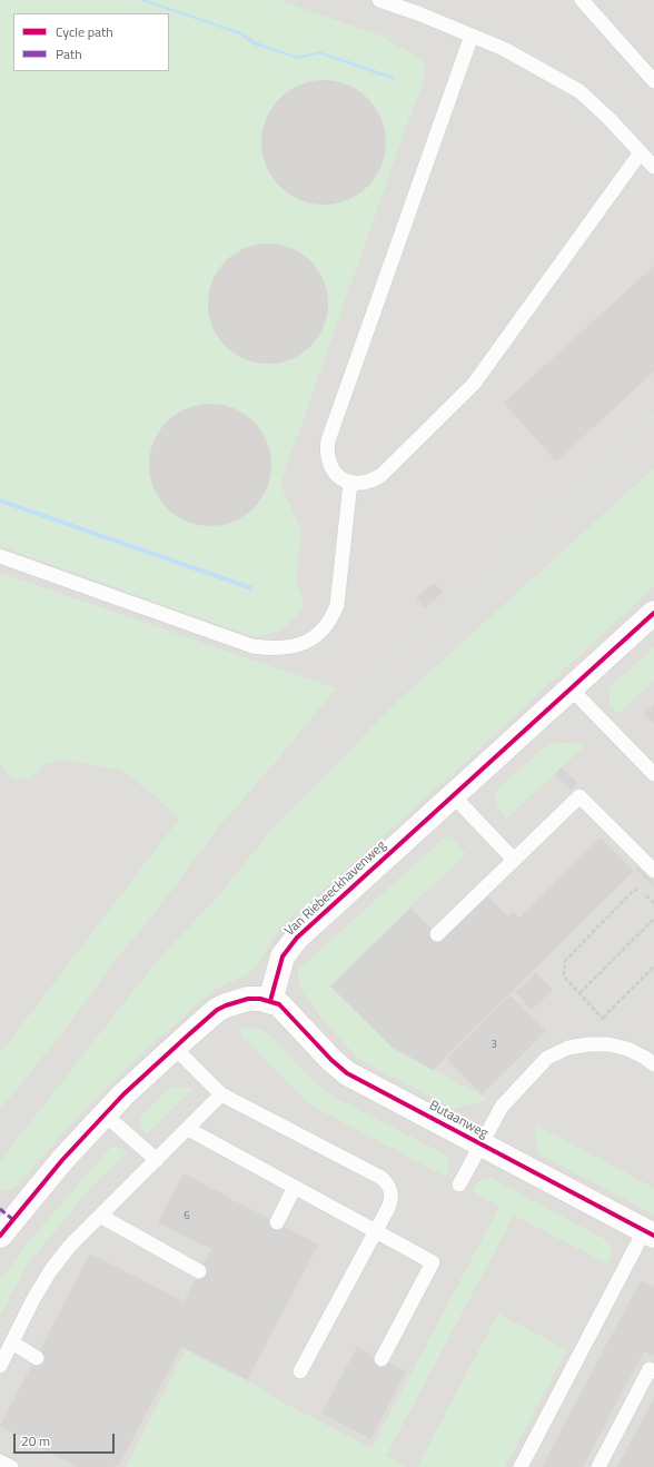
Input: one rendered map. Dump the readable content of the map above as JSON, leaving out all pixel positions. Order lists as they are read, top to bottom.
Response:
{
  "streets": {
    "street": ["Van Riebeeckhavenweg", "Butaanweg"]
  },
  "crossings": [
    ["Van Riebeeckhavenweg", "Butaanweg"]
  ],
  "house_numbers": ["3", "6"],
  "legend": ["Cycle path", "Path"],
  "scale_bar": "20 m"
}
